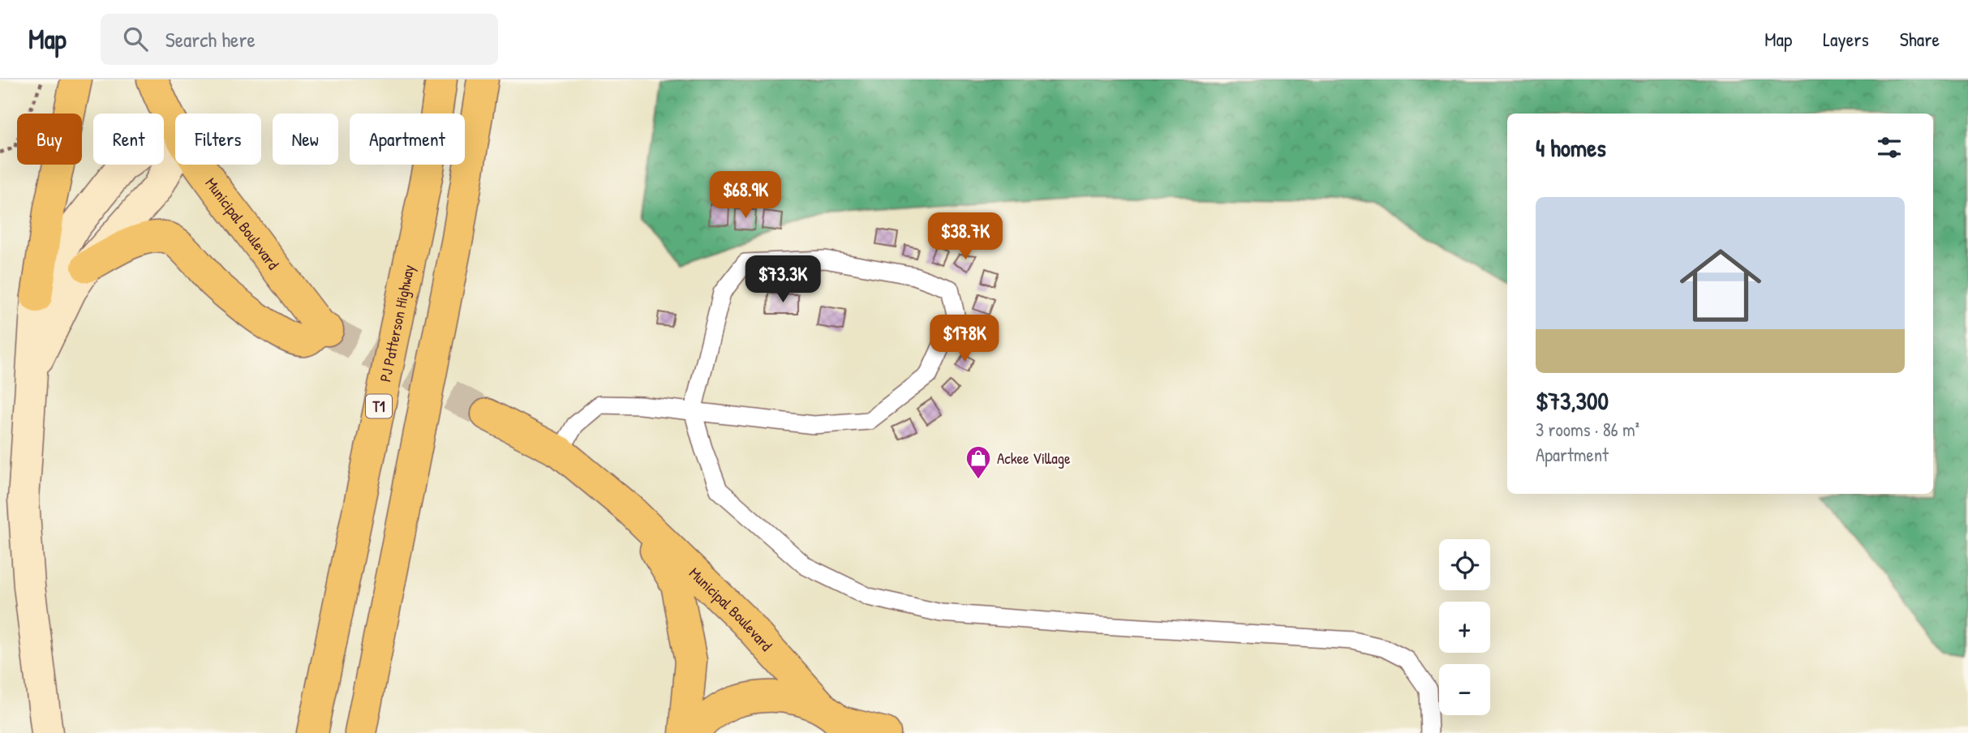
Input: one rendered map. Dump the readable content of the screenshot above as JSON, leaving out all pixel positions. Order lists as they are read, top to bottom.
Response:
{
  "streets": {
    "main road": ["Municipal Boulevard", "PJ Patterson Highway", "T1"]
  },
  "places": {
    "shop": ["Ackee Village"]
  },
  "page": {
    "header": "Map",
    "search": "Search here",
    "nav": ["Map", "Layers", "Share"],
    "chip": [
      "Buy",
      "Rent",
      "Filters",
      "New",
      "Apartment"
    ],
    "heading": "4 homes",
    "price": [
      "$68.9K",
      "$38.7K",
      "$73.3K",
      "$178K"
    ],
    "list": [
      {
        "name": "$73,300",
        "note": "3 rooms · 86 m² · Apartment"
      }
    ],
    "map_buttons": ["+", "−"]
  }
}
